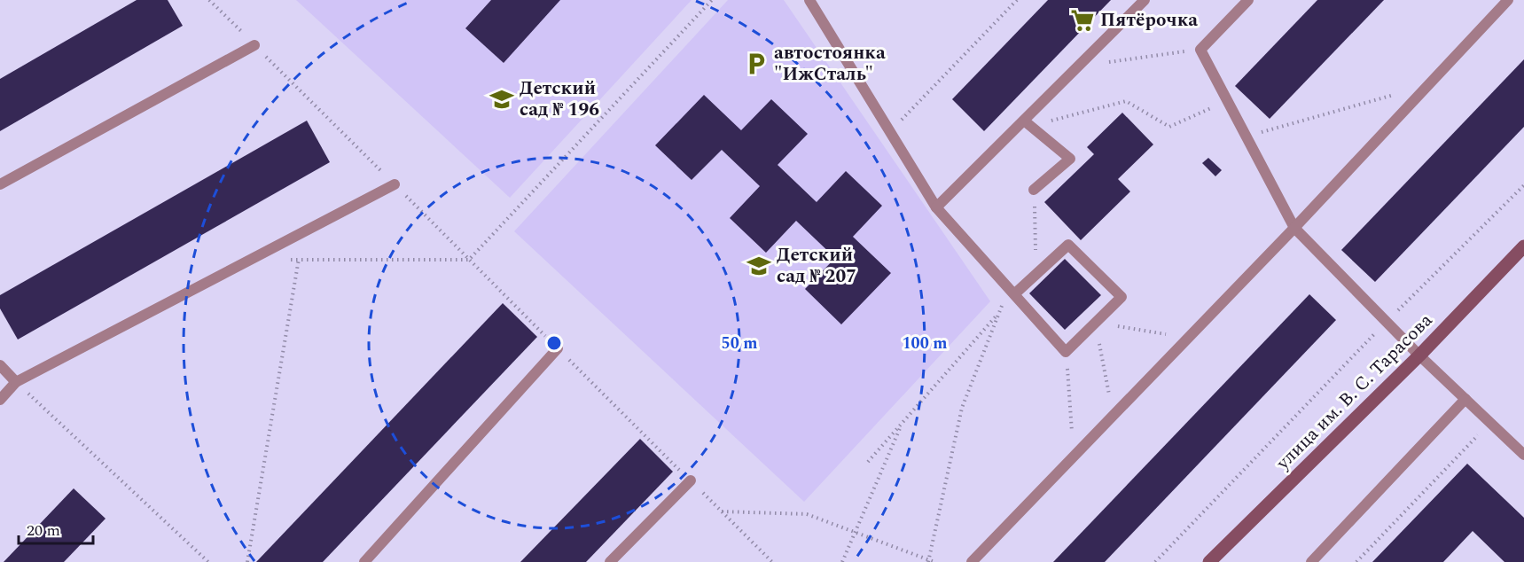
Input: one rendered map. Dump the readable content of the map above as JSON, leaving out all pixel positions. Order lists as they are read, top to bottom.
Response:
{
  "streets": {
    "main road": ["улица им. В. С. Тарасова"]
  },
  "places": {
    "supermarket": ["Пятёрочка"],
    "parking": ["автостоянка \"ИжСталь\""],
    "school or university": ["Детский сад № 196", "Детский сад № 207"]
  },
  "scale_bar": "20 m",
  "rings": ["50 m", "100 m"]
}
